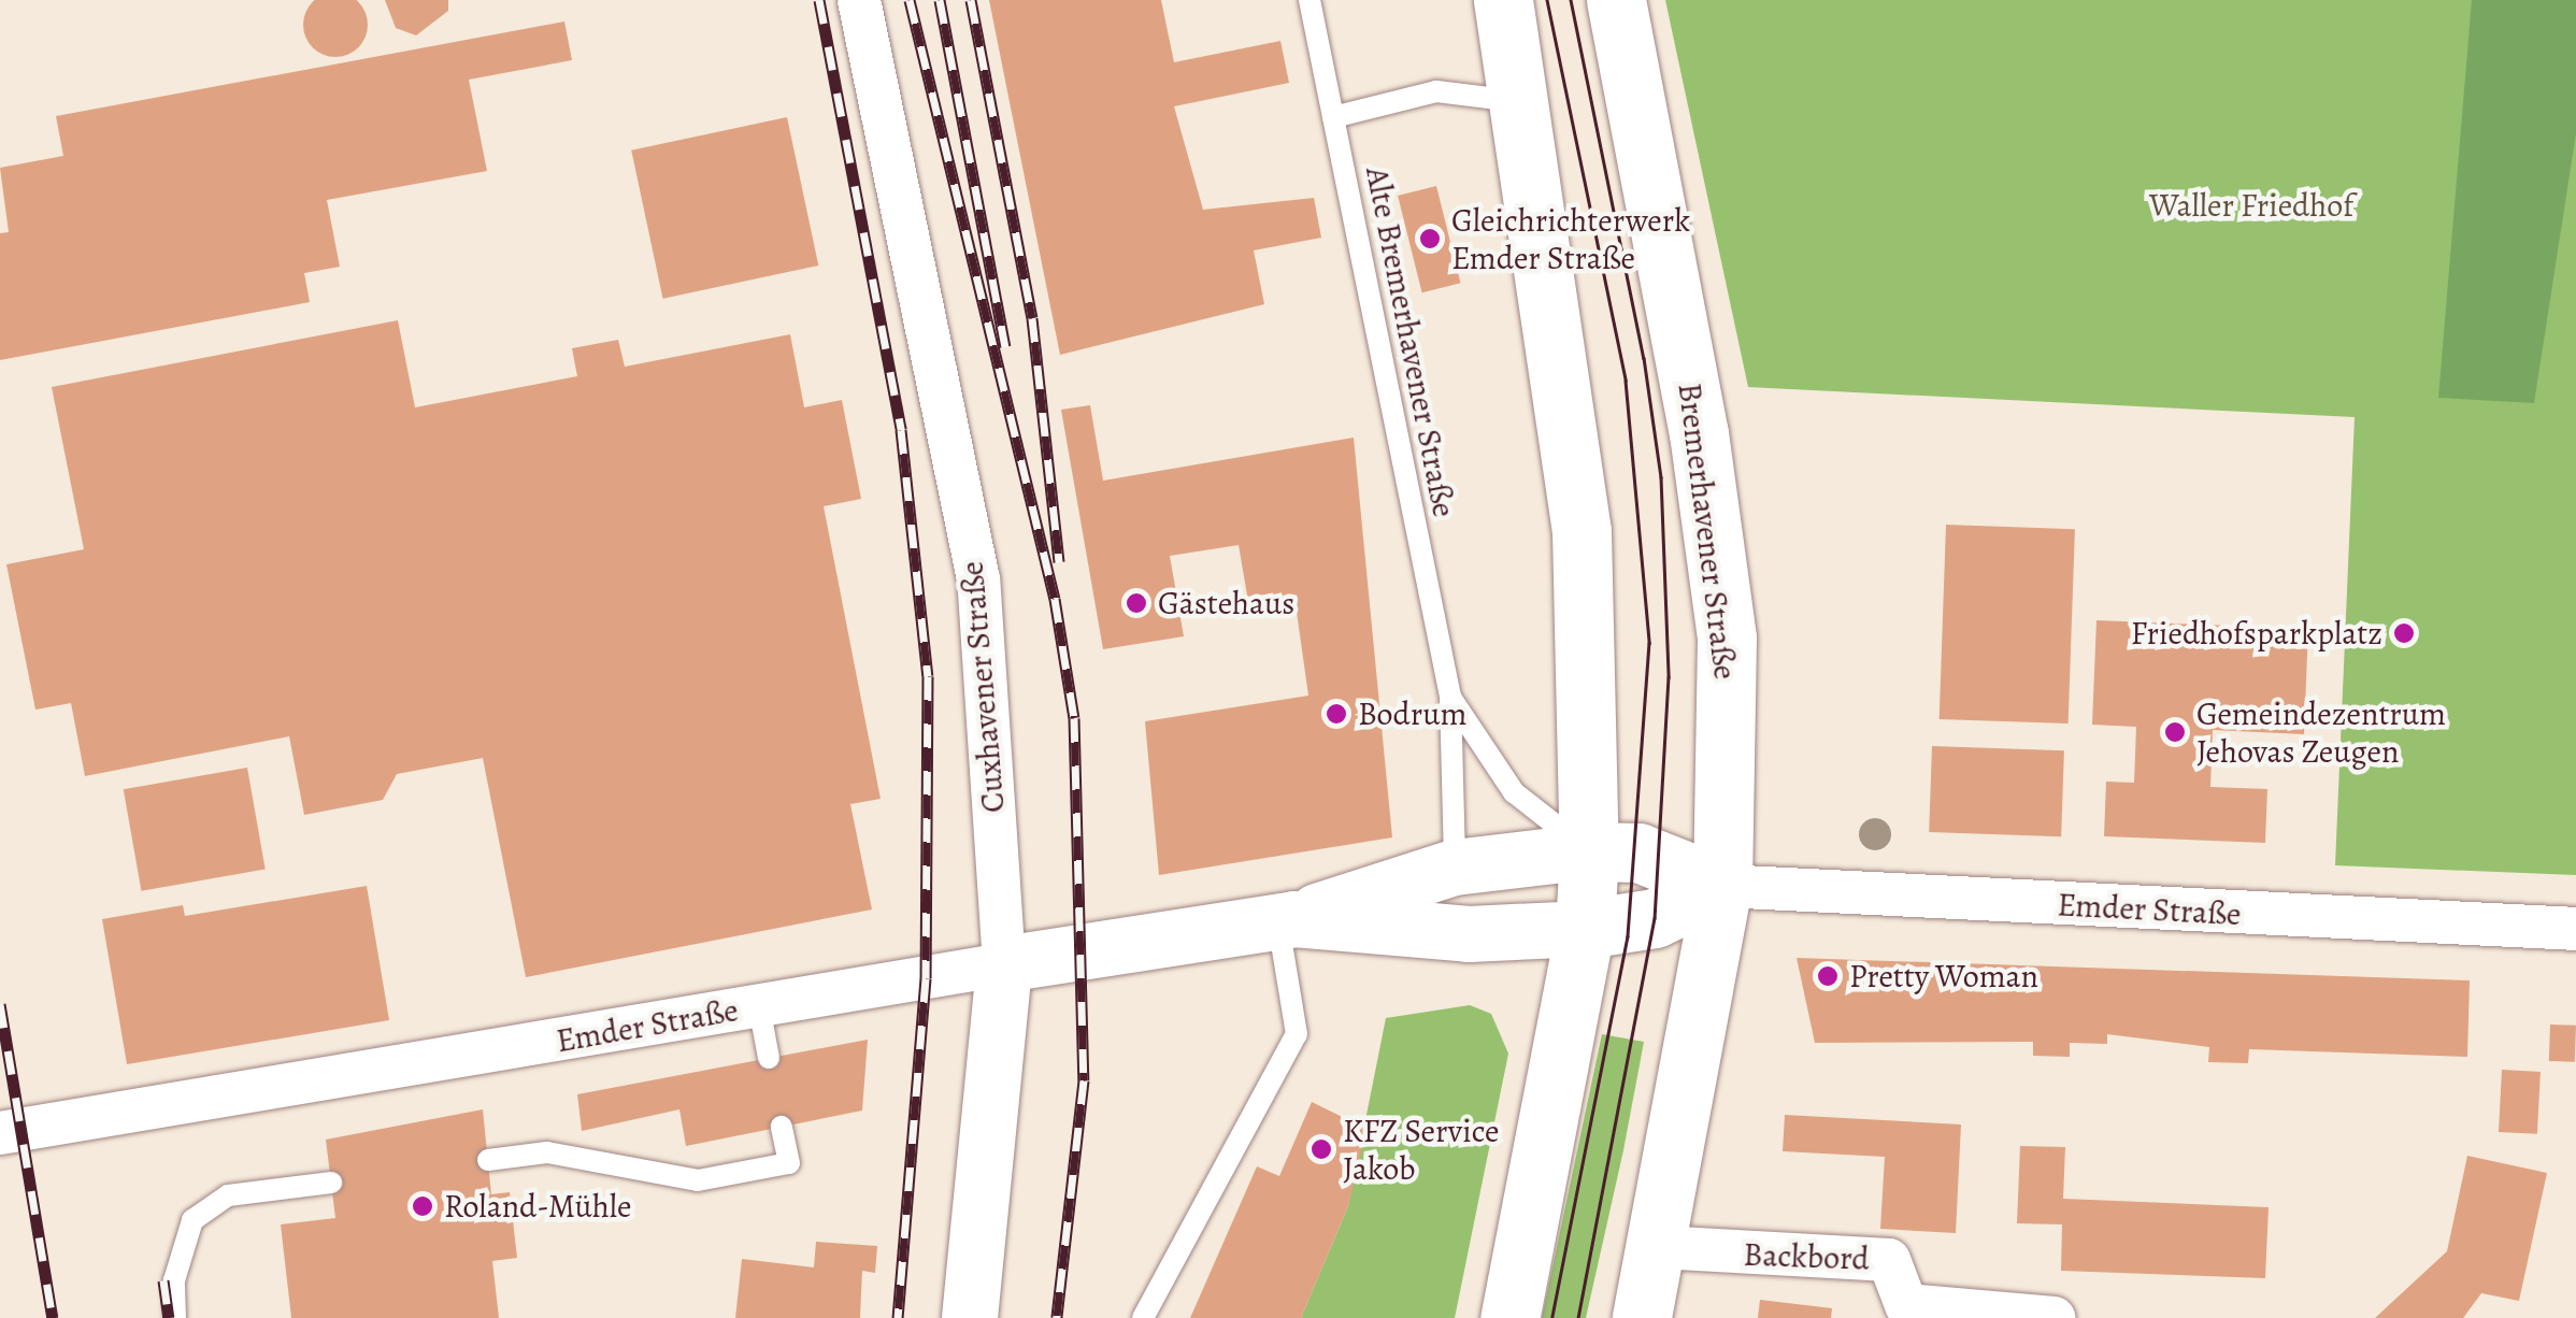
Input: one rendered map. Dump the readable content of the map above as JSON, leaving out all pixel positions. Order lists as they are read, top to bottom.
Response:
{
  "streets": {
    "main road": ["Bremerhavener Straße", "Emder Straße"],
    "street": ["Cuxhavener Straße", "Backbord"],
    "lane": ["Alte Bremerhavener Straße"]
  },
  "crossings": [
    ["Alte Bremerhavener Straße", "Emder Straße"],
    ["Bremerhavener Straße", "Emder Straße"],
    ["Bremerhavener Straße", "Backbord"],
    ["Cuxhavener Straße", "Emder Straße"]
  ],
  "parks": ["Waller Friedhof"],
  "places": [
    "Gleichrichterwerk Emder Straße",
    "Gästehaus",
    "Friedhofsparkplatz",
    "Bodrum",
    "Gemeindezentrum Jehovas Zeugen",
    "Pretty Woman",
    "KFZ Service Jakob",
    "Roland-Mühle"
  ]
}
